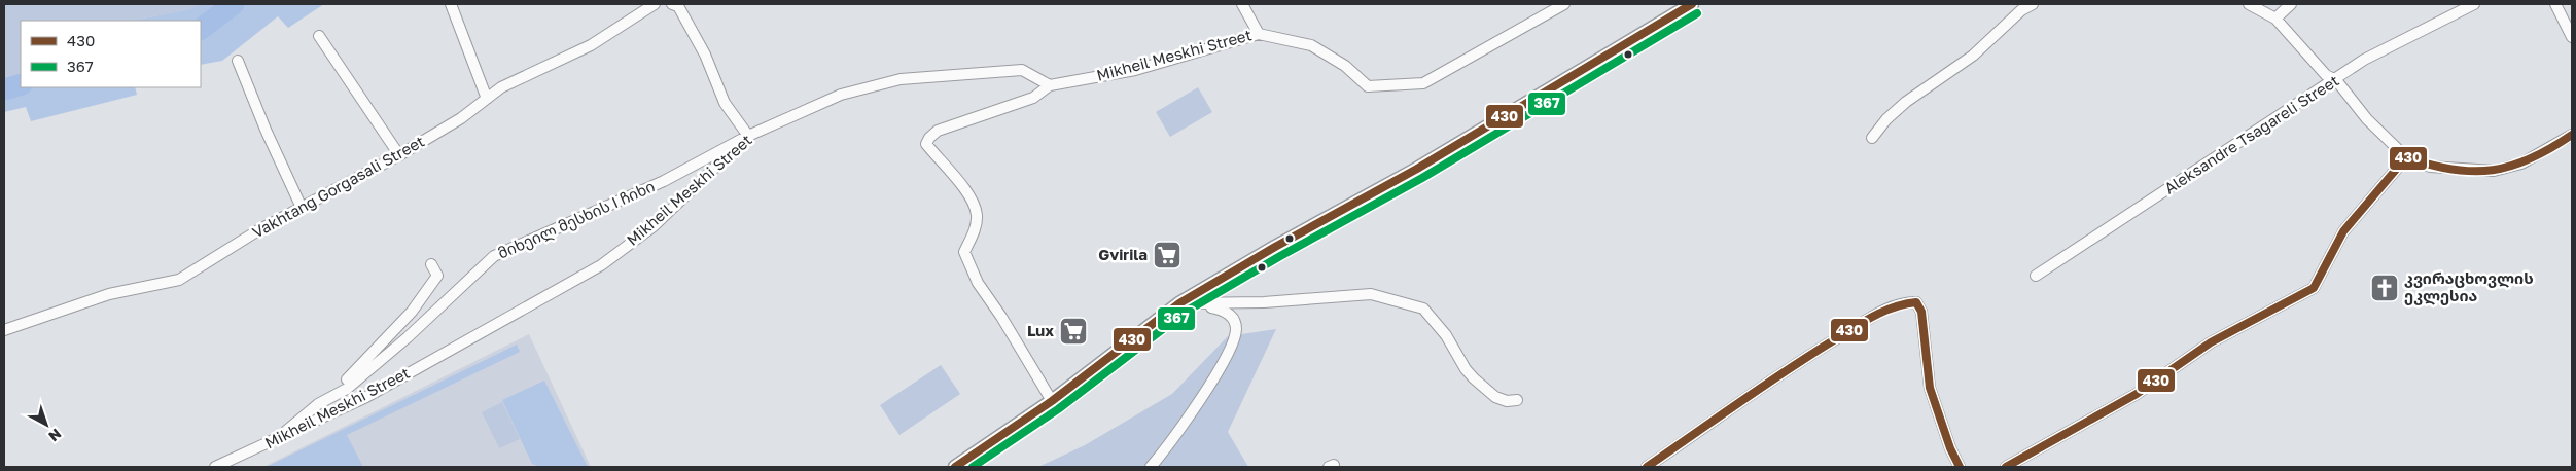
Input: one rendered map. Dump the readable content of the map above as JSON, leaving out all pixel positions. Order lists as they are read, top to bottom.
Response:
{
  "streets": {
    "street": [
      "Mikheil Meskhi Street",
      "Aleksandre Tsagareli Street",
      "Vakhtang Gorgasali Street",
      "მიხეილ მესხის I ჩიხი"
    ]
  },
  "crossings": [
    ["Mikheil Meskhi Street", "მიხეილ მესხის I ჩიხი"]
  ],
  "places": {
    "supermarket": ["Gvirila", "Lux"],
    "church": ["კვირაცხოვლის ეკლესია"]
  },
  "lines": ["transit line 430", "transit line 367"],
  "legend": ["430", "367"],
  "north": "bottom right"
}
